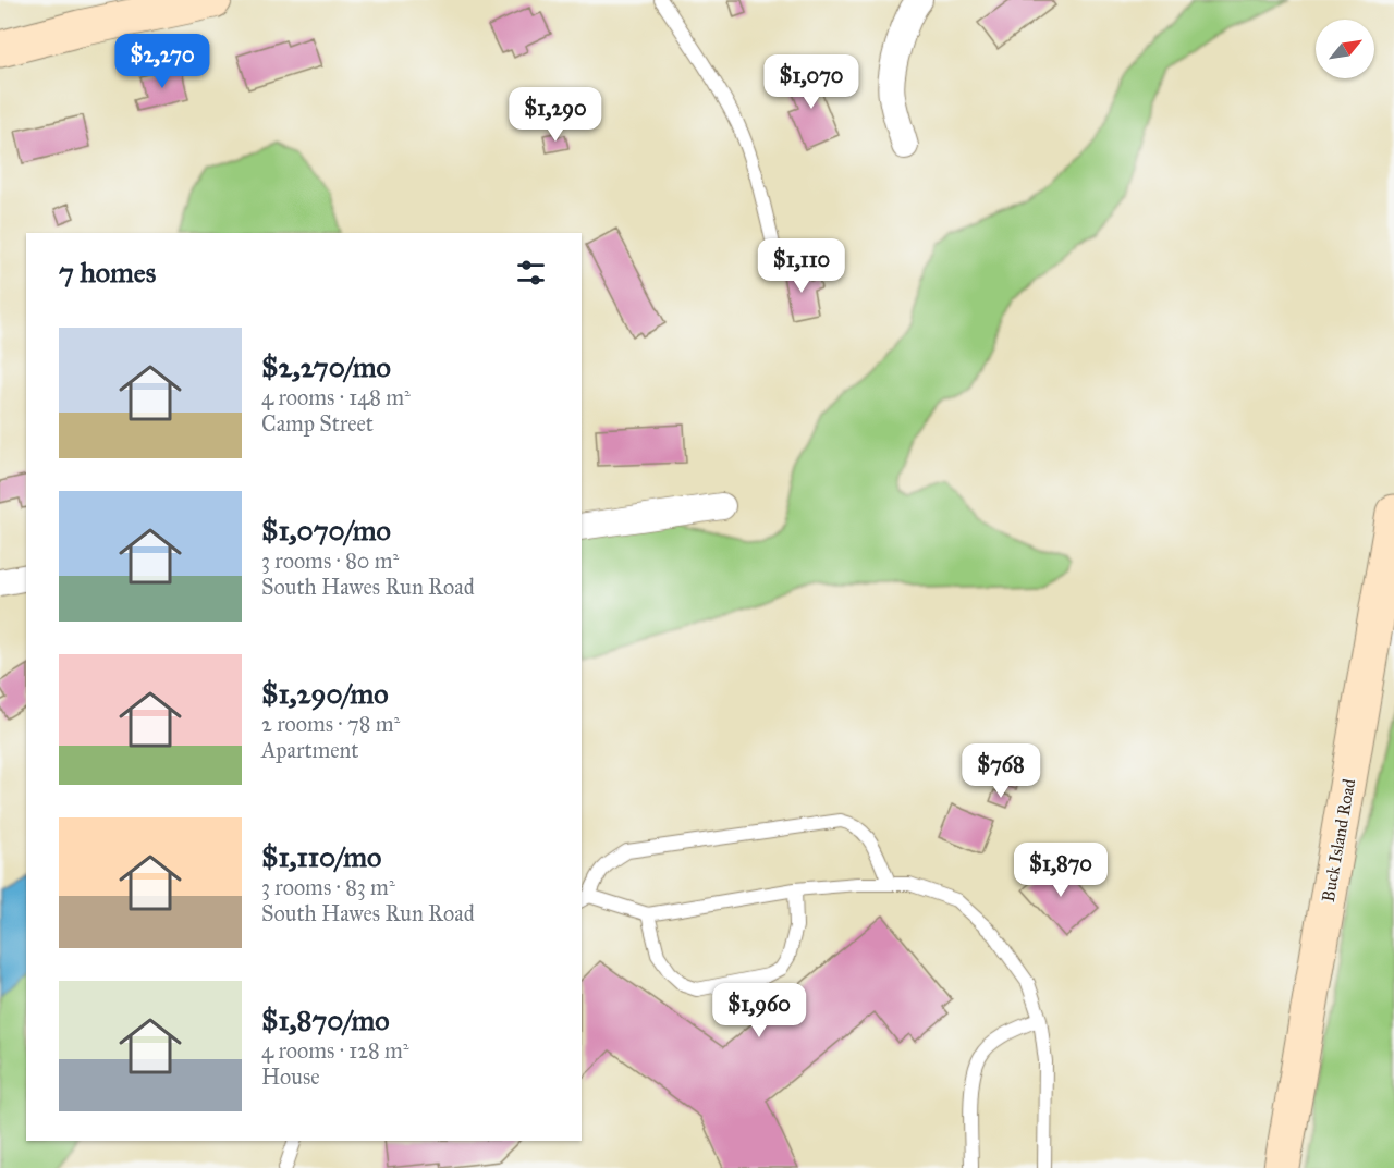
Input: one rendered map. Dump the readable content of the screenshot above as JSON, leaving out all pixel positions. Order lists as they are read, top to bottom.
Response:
{
  "streets": {
    "main road": ["Buck Island Road"]
  },
  "north": "top right",
  "page": {
    "price": [
      "$2,270",
      "$1,070",
      "$1,290",
      "$1,110",
      "$768",
      "$1,870",
      "$1,960"
    ],
    "heading": "7 homes",
    "list": [
      {
        "name": "$2,270/mo",
        "note": "4 rooms · 148 m² · Camp Street"
      },
      {
        "name": "$1,070/mo",
        "note": "3 rooms · 80 m² · South Hawes Run Road"
      },
      {
        "name": "$1,290/mo",
        "note": "2 rooms · 78 m² · Apartment"
      },
      {
        "name": "$1,110/mo",
        "note": "3 rooms · 83 m² · South Hawes Run Road"
      },
      {
        "name": "$1,870/mo",
        "note": "4 rooms · 128 m² · House"
      }
    ]
  }
}
